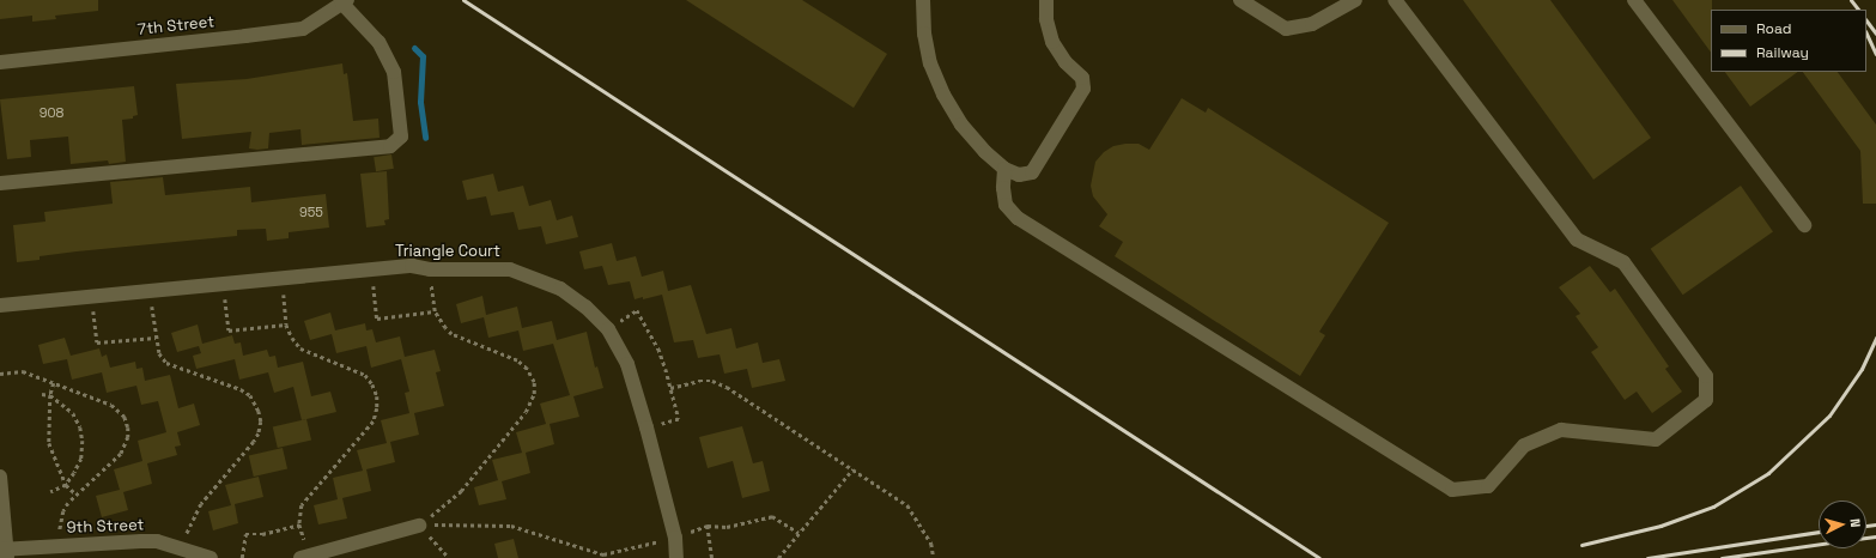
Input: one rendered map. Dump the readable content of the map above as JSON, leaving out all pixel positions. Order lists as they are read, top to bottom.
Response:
{
  "streets": {
    "street": ["7th Street", "Triangle Court", "9th Street"]
  },
  "house_numbers": ["908", "955"],
  "legend": ["Road", "Railway"],
  "north": "right"
}
